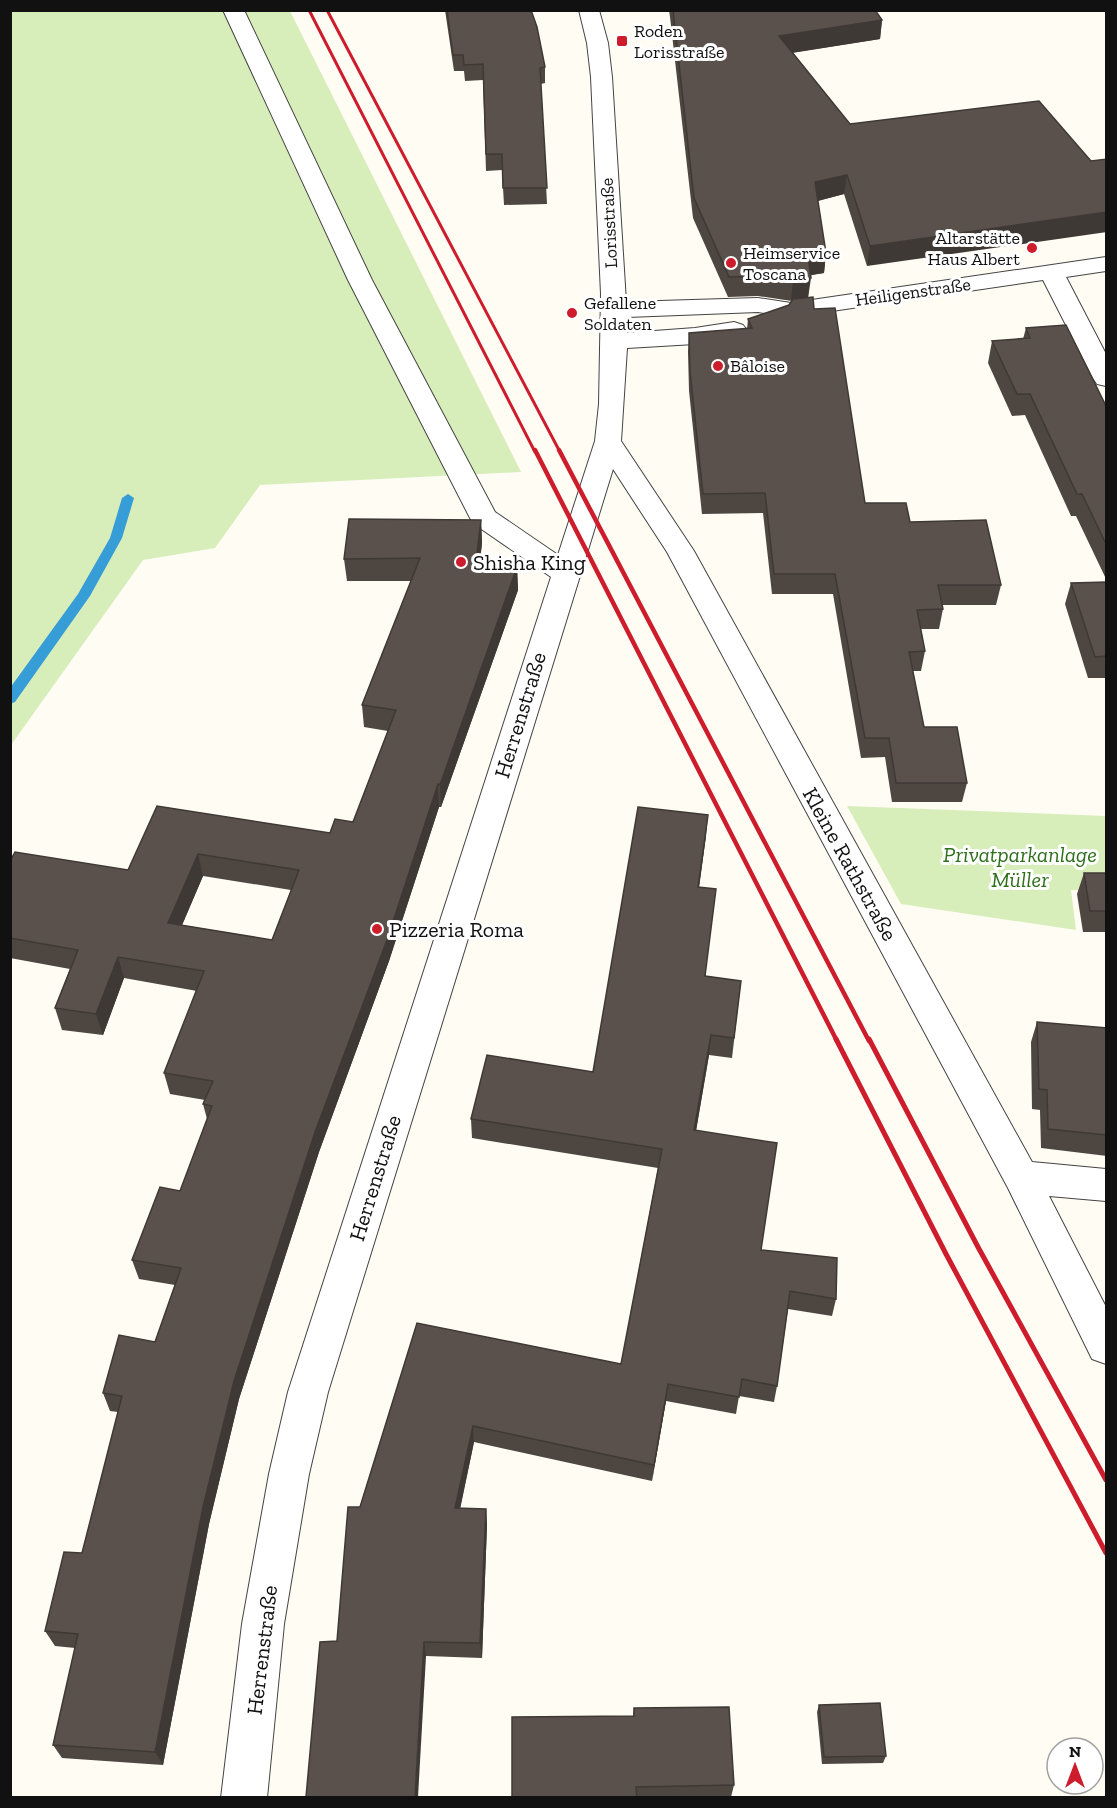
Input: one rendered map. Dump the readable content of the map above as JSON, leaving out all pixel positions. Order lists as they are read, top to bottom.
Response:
{
  "streets": {
    "street": [
      "Lorisstraße",
      "Heiligenstraße",
      "Herrenstraße",
      "Kleine Rathstraße"
    ]
  },
  "crossings": [
    ["Lorisstraße", "Heiligenstraße"],
    ["Lorisstraße", "Herrenstraße"],
    ["Lorisstraße", "Kleine Rathstraße"]
  ],
  "parks": ["Privatparkanlage Müller"],
  "places": {
    "transit": ["Roden Lorisstraße"],
    "other": [
      "Altarstätte Haus Albert",
      "Heimservice Toscana",
      "Gefallene Soldaten",
      "Bâloise",
      "Shisha King",
      "Pizzeria Roma"
    ]
  },
  "north": "top"
}
